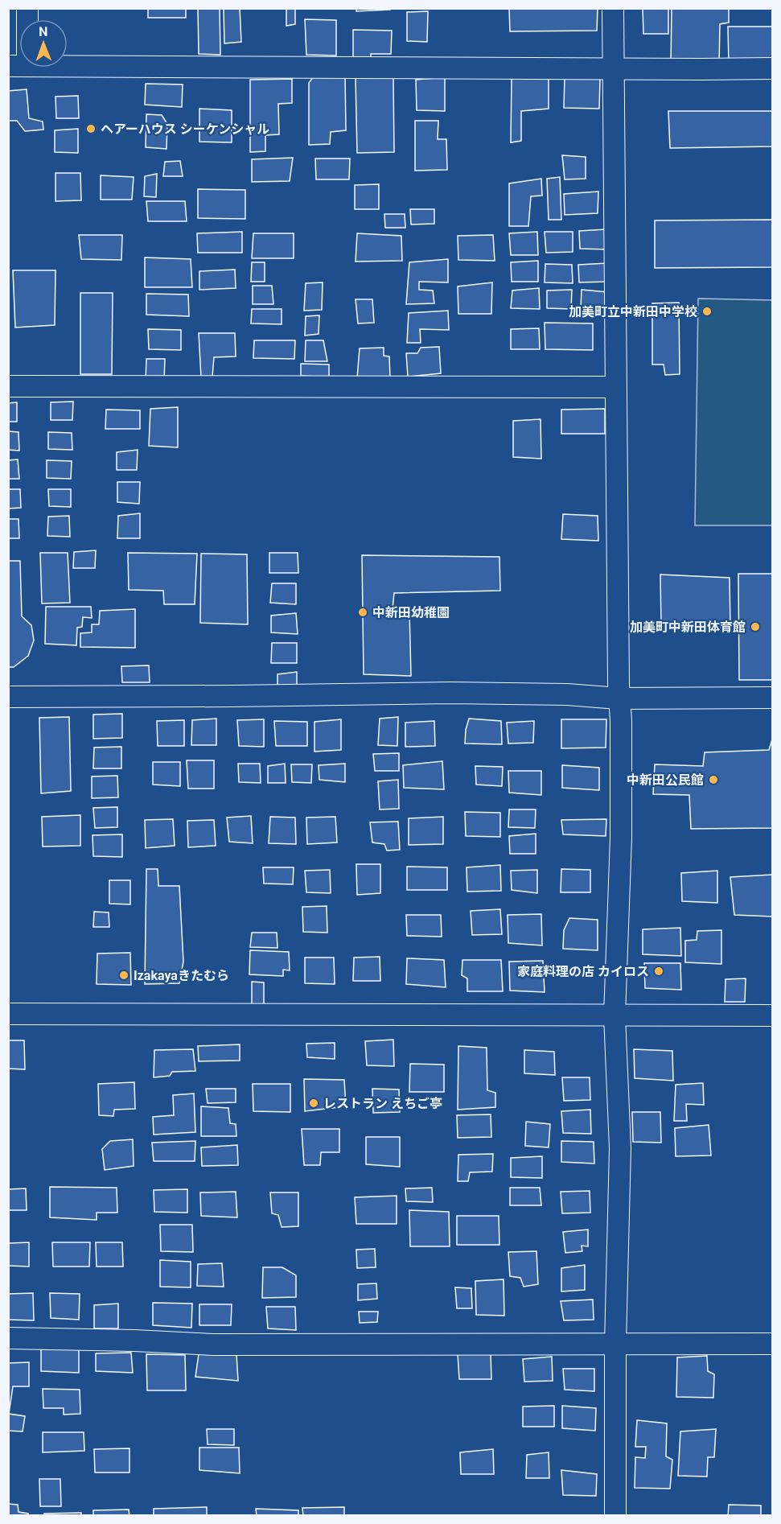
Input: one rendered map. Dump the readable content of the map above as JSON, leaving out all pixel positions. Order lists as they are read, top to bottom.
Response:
{
  "places": [
    "ヘアーハウス シーケンシャル",
    "加美町立中新田中学校",
    "中新田幼稚園",
    "加美町中新田体育館",
    "中新田公民館",
    "家庭料理の店 カイロス",
    "Izakayaきたむら",
    "レストラン えちご亭"
  ],
  "north": "top"
}
